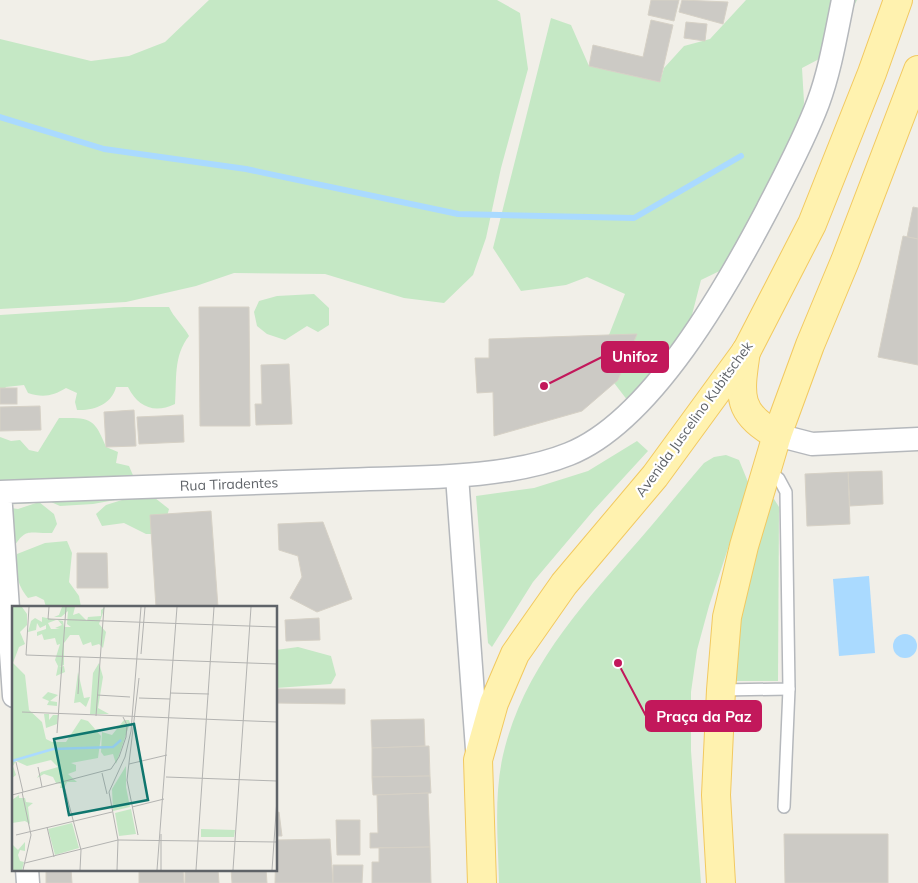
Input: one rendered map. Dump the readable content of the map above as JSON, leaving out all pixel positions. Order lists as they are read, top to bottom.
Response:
{
  "streets": {
    "main road": ["Avenida Juscelino Kubitschek"],
    "street": ["Rua Tiradentes"]
  },
  "crossings": [
    ["Avenida Juscelino Kubitschek", "Rua Tiradentes"]
  ],
  "places": ["Unifoz", "Praça da Paz"]
}
